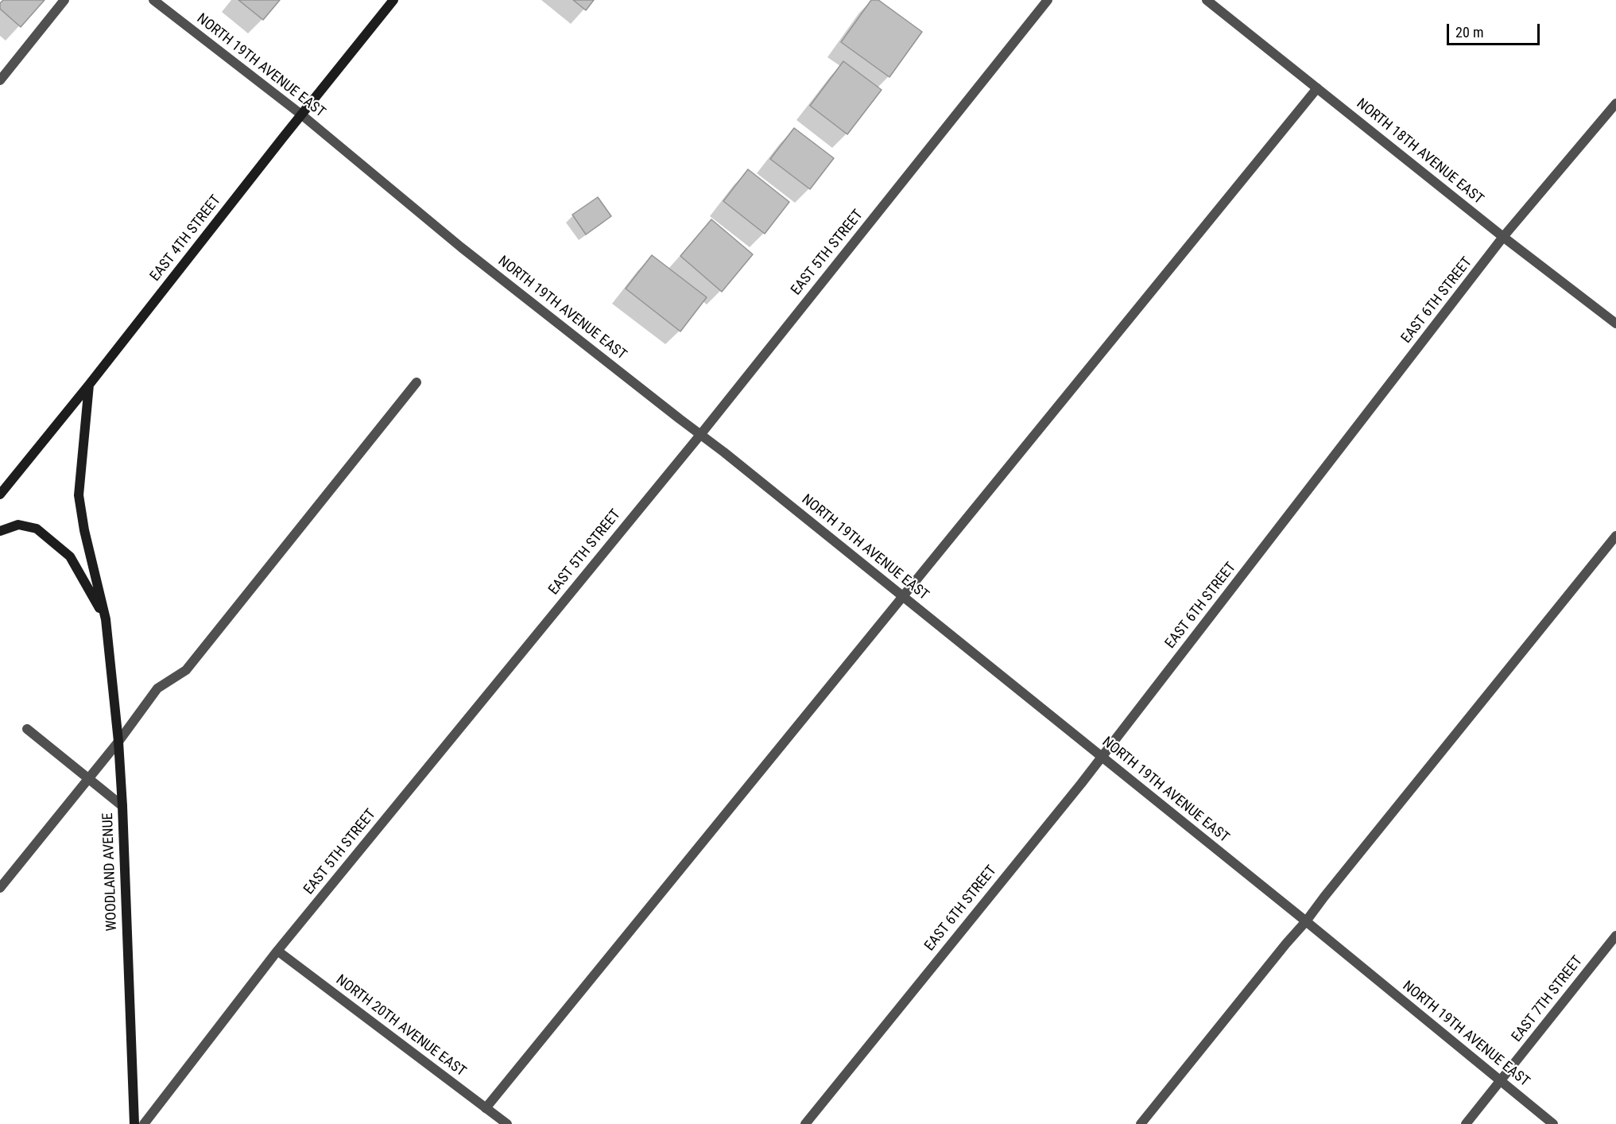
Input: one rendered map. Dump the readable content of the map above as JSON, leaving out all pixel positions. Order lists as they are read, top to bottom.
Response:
{
  "streets": {
    "main road": ["EAST 4TH STREET", "WOODLAND AVENUE"],
    "street": [
      "NORTH 19TH AVENUE EAST",
      "NORTH 18TH AVENUE EAST",
      "EAST 5TH STREET",
      "EAST 6TH STREET",
      "EAST 7TH STREET",
      "NORTH 20TH AVENUE EAST"
    ]
  },
  "crossings": [
    ["NORTH 19TH AVENUE EAST", "EAST 4TH STREET"],
    ["NORTH 19TH AVENUE EAST", "EAST 5TH STREET"],
    ["NORTH 19TH AVENUE EAST", "EAST 6TH STREET"],
    ["NORTH 19TH AVENUE EAST", "EAST 7TH STREET"],
    ["NORTH 18TH AVENUE EAST", "EAST 6TH STREET"],
    ["EAST 4TH STREET", "WOODLAND AVENUE"],
    ["EAST 5TH STREET", "NORTH 20TH AVENUE EAST"]
  ],
  "scale_bar": "20 m"
}
